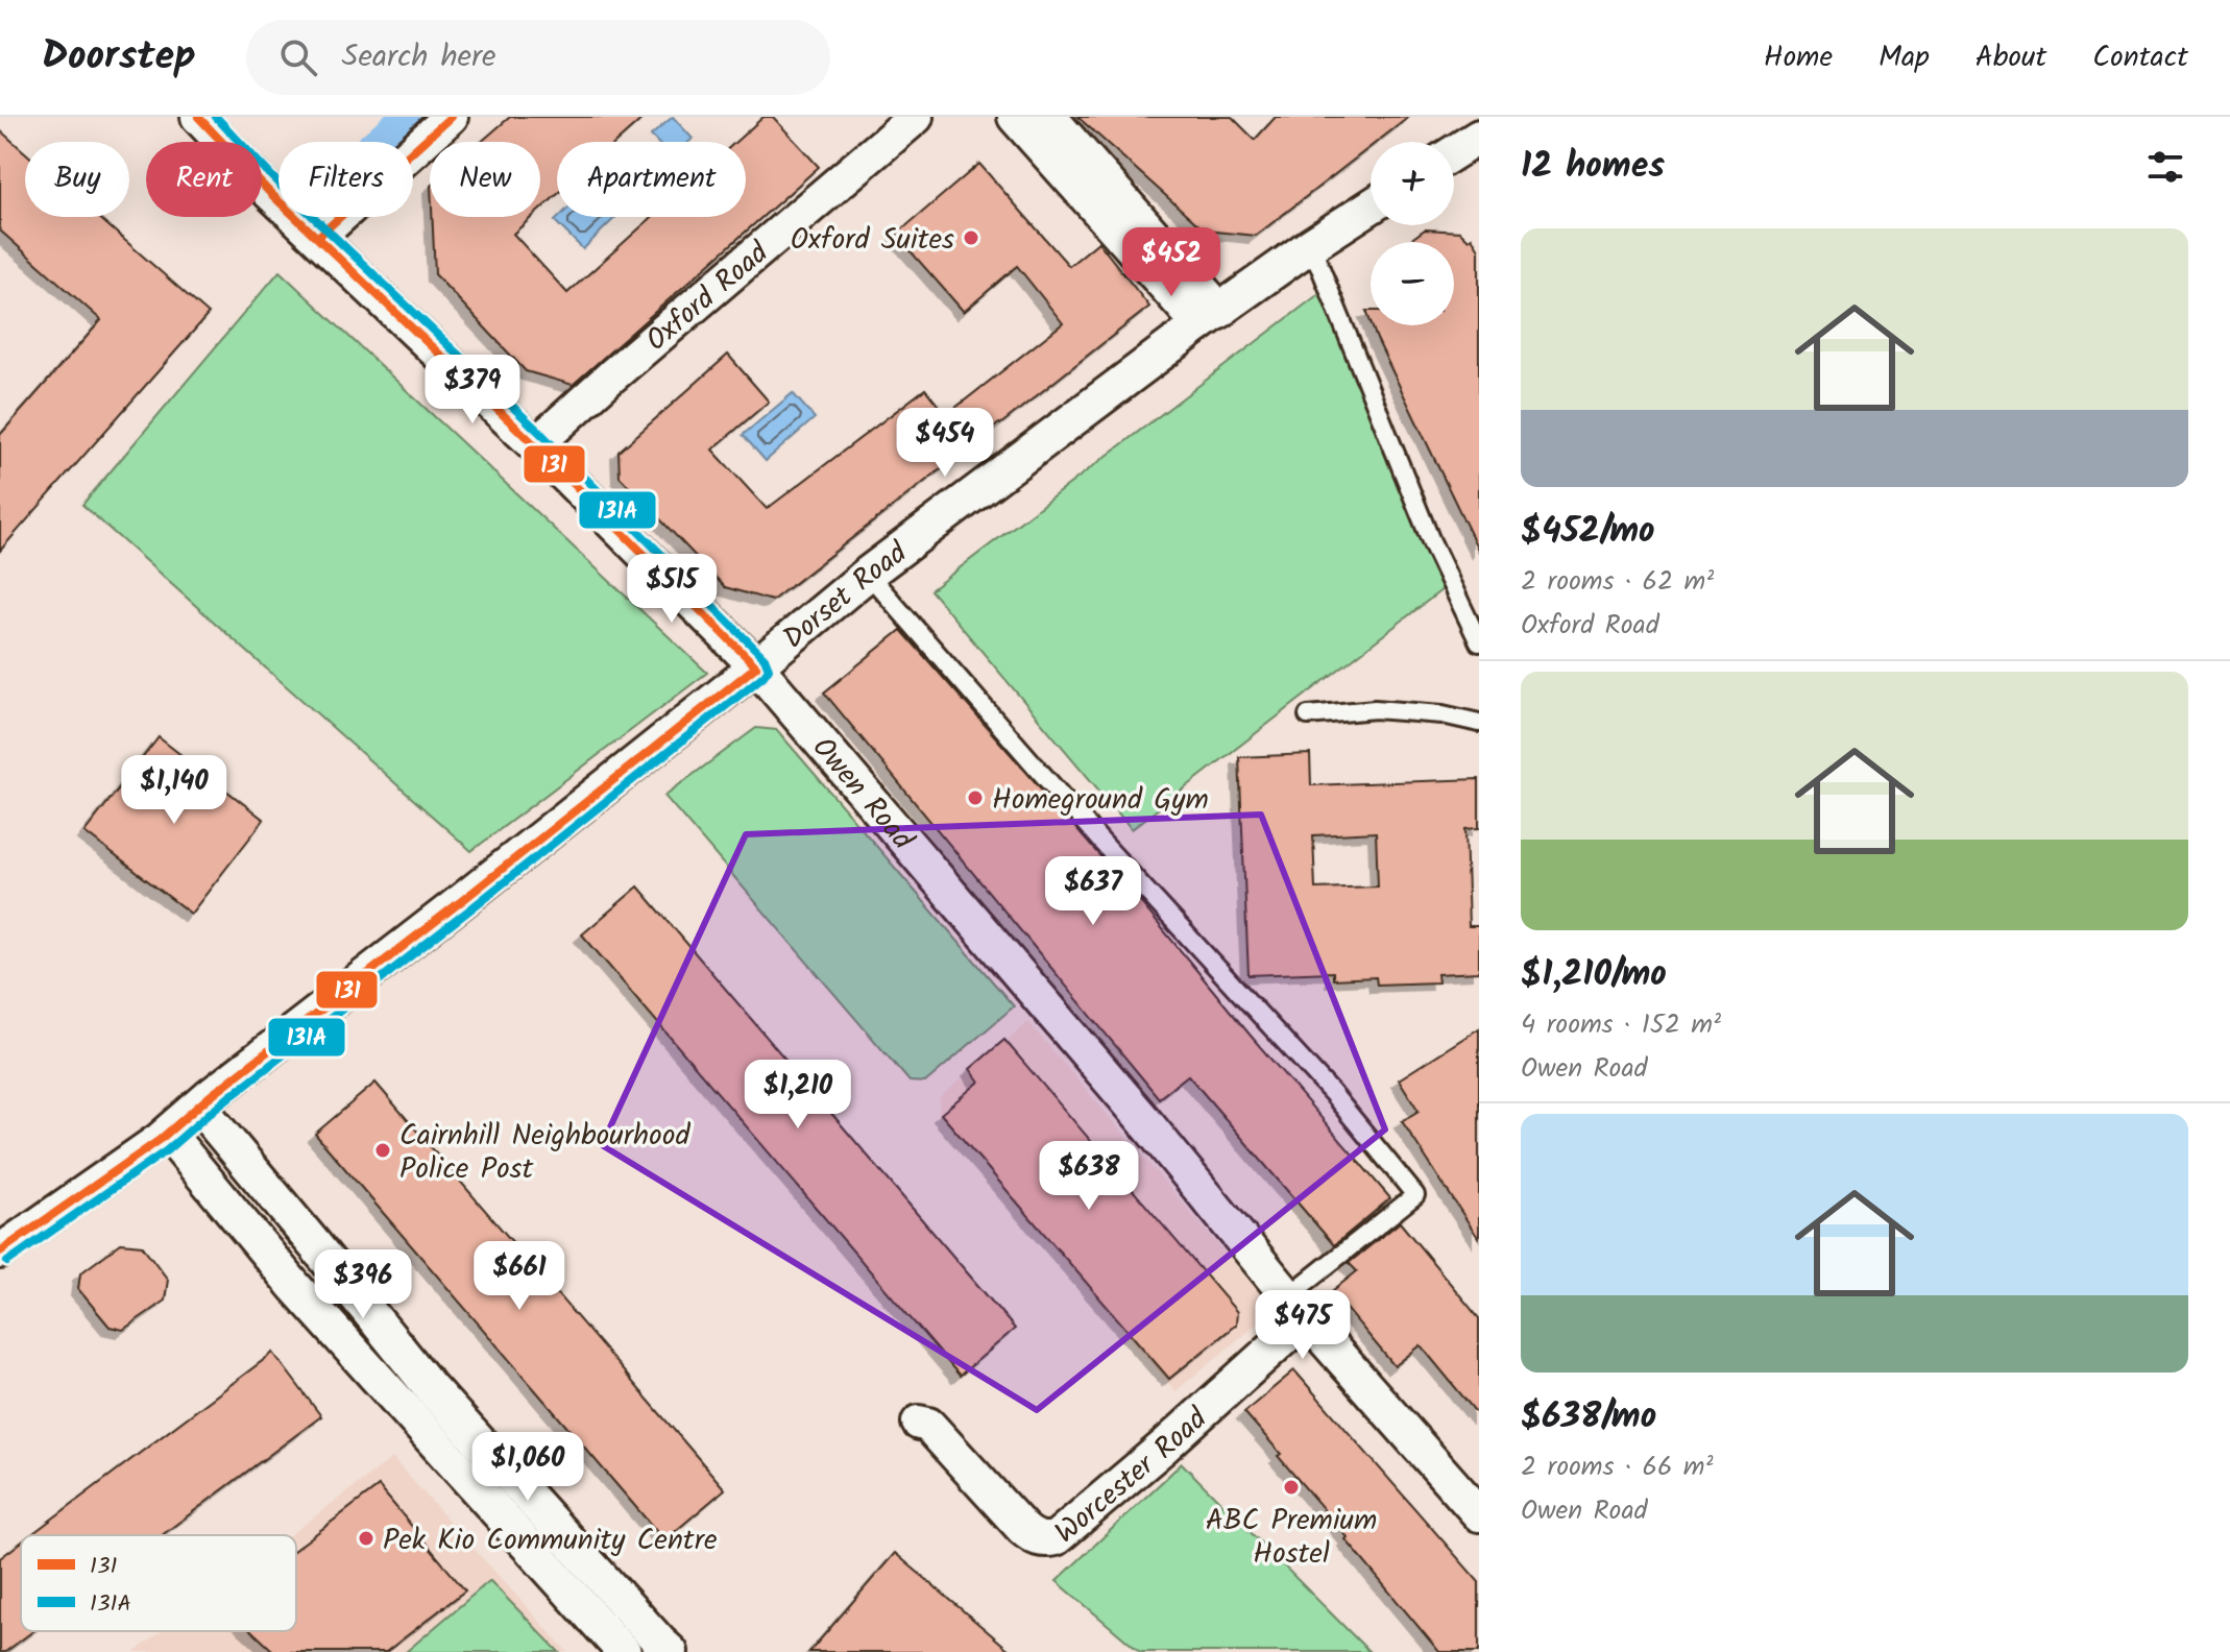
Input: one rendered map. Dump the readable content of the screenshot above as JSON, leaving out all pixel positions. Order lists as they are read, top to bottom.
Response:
{
  "streets": {
    "street": [
      "Oxford Road",
      "Dorset Road",
      "Owen Road",
      "Worcester Road"
    ]
  },
  "crossings": [
    ["Oxford Road", "Owen Road"],
    ["Dorset Road", "Owen Road"],
    ["Owen Road", "Worcester Road"]
  ],
  "places": [
    "Oxford Suites",
    "Homeground Gym",
    "Cairnhill Neighbourhood Police Post",
    "ABC Premium Hostel",
    "Pek Kio Community Centre"
  ],
  "lines": ["transit line 131", "transit line 131A"],
  "legend": ["131", "131A"],
  "page": {
    "header": "Doorstep",
    "search": "Search here",
    "nav": [
      "Home",
      "Map",
      "About",
      "Contact"
    ],
    "heading": "12 homes",
    "map_buttons": ["+", "−"],
    "chip": [
      "Buy",
      "Rent",
      "Filters",
      "New",
      "Apartment"
    ],
    "list": [
      {
        "name": "$452/mo",
        "note": "2 rooms · 62 m² · Oxford Road"
      },
      {
        "name": "$1,210/mo",
        "note": "4 rooms · 152 m² · Owen Road"
      },
      {
        "name": "$638/mo",
        "note": "2 rooms · 66 m² · Owen Road"
      }
    ],
    "price": [
      "$452",
      "$379",
      "$454",
      "$515",
      "$1,140",
      "$637",
      "$1,210",
      "$638",
      "$661",
      "$396",
      "$475",
      "$1,060"
    ]
  }
}
